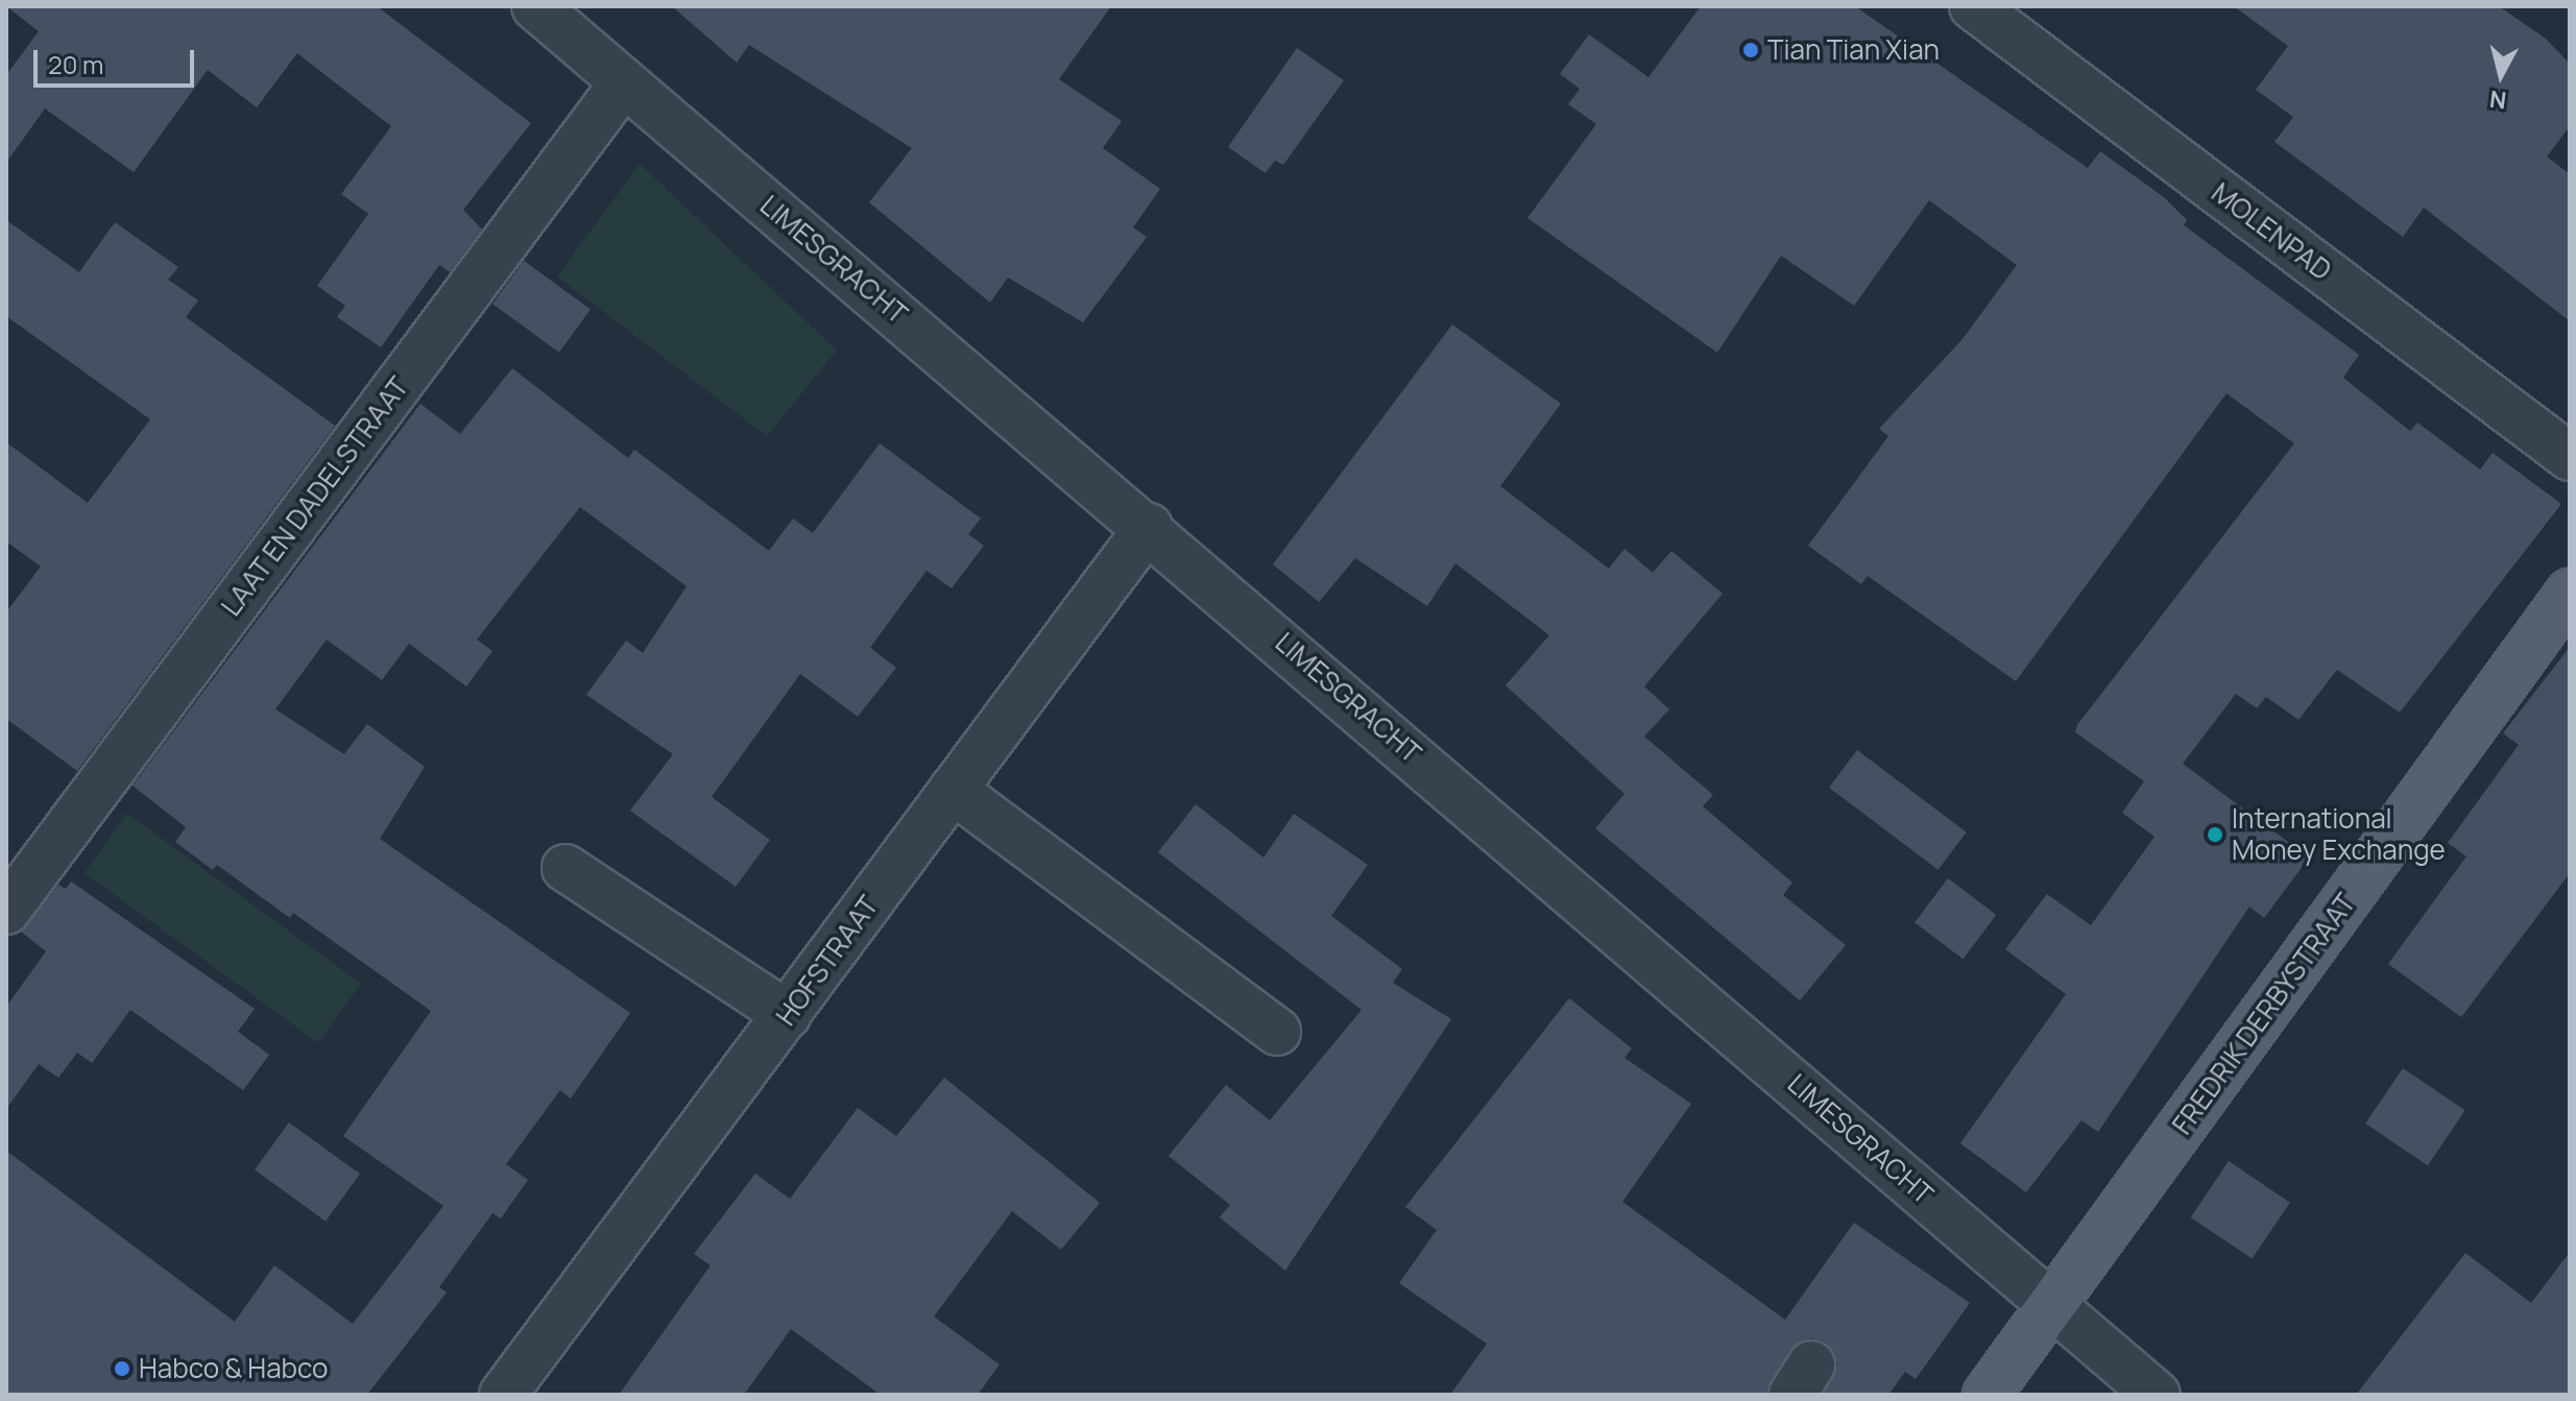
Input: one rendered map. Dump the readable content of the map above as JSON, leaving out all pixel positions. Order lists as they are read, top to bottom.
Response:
{
  "streets": {
    "main road": ["FREDRIK DERBYSTRAAT"],
    "street": [
      "MOLENPAD",
      "LIMESGRACHT",
      "LAAT EN DADELSTRAAT",
      "HOFSTRAAT"
    ]
  },
  "crossings": [
    ["LIMESGRACHT", "LAAT EN DADELSTRAAT"],
    ["LIMESGRACHT", "HOFSTRAAT"],
    ["LIMESGRACHT", "FREDRIK DERBYSTRAAT"]
  ],
  "places": ["Tian Tian Xian", "International Money Exchange", "Habco & Habco"],
  "scale_bar": "20 m",
  "north": "bottom"
}
